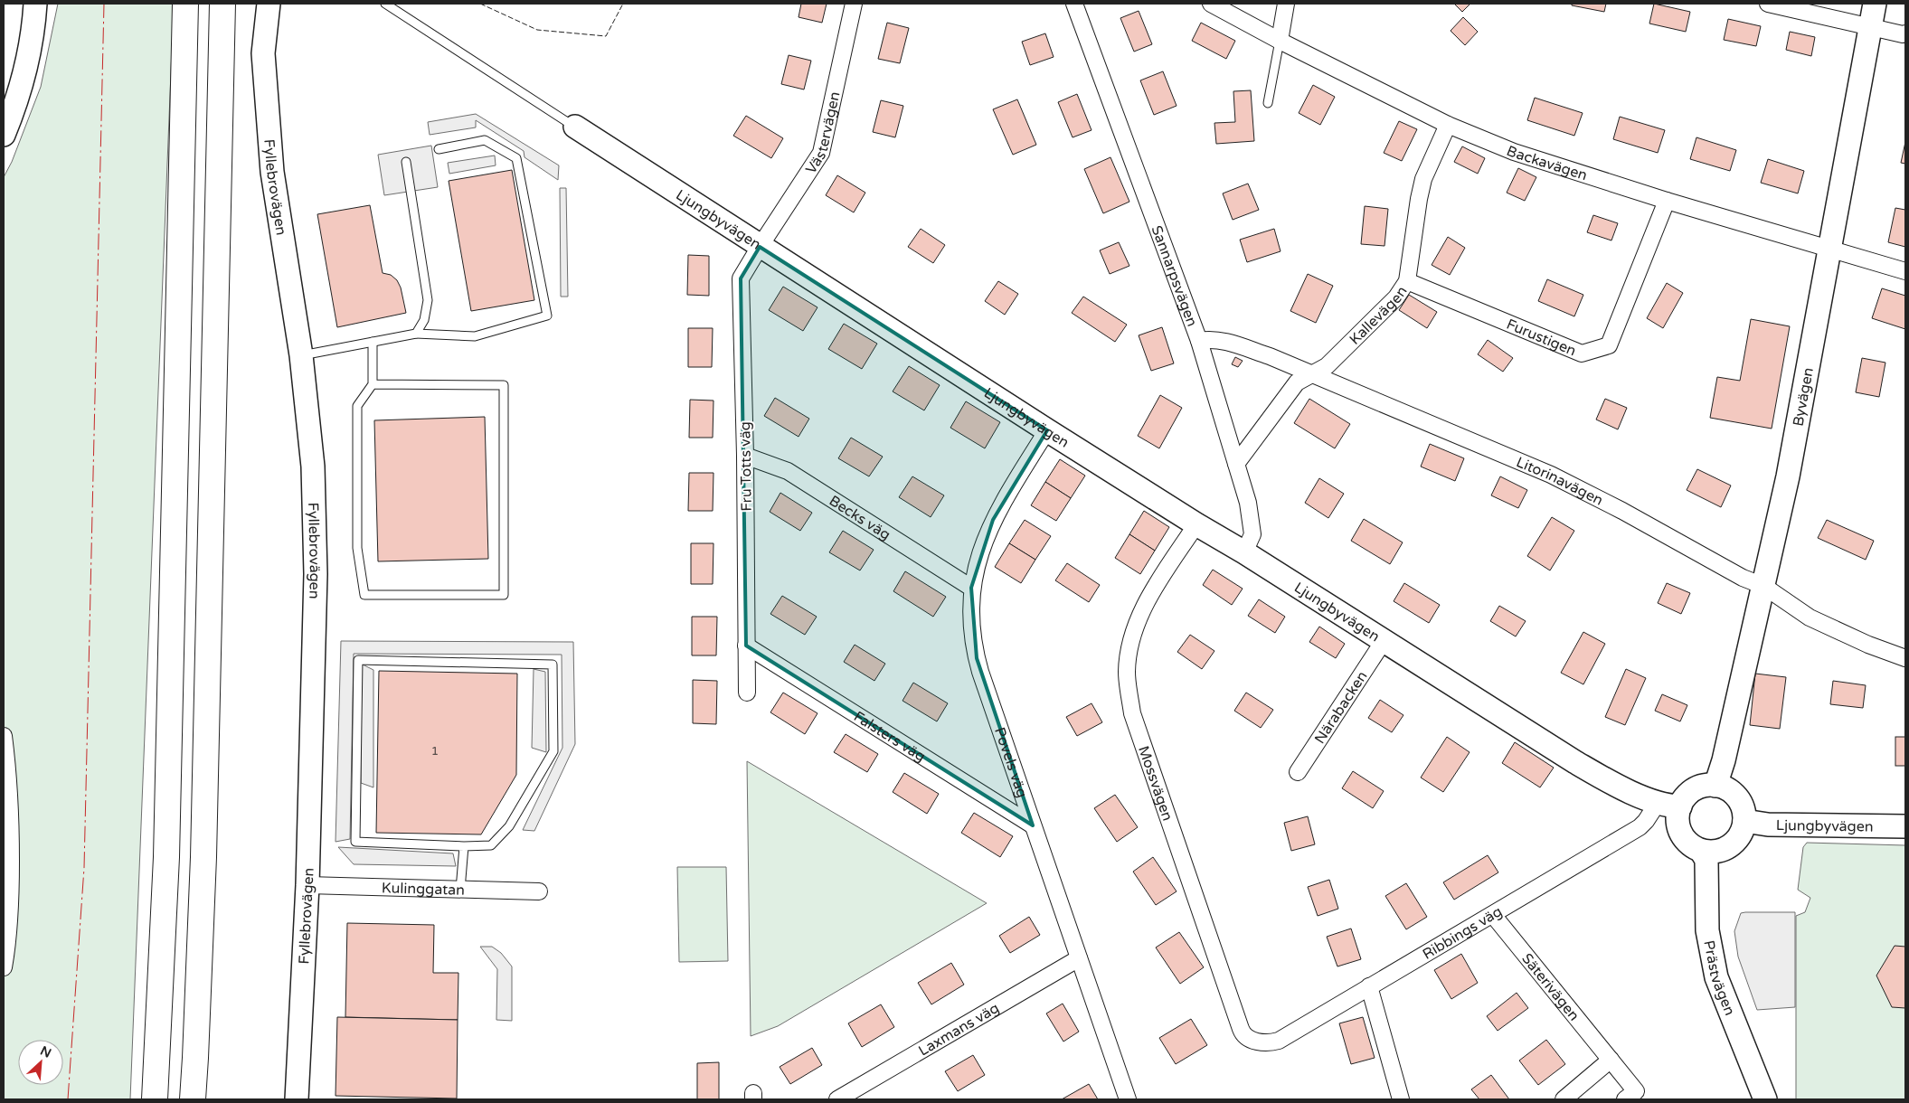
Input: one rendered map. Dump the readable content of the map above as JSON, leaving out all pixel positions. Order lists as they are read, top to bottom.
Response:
{
  "streets": {
    "street": [
      "Västervägen",
      "Backavägen",
      "Fyllebrovägen",
      "Ljungbyvägen",
      "Sannarpsvägen",
      "Kallevägen",
      "Furustigen",
      "Byvägen",
      "Fru Totts väg",
      "Litorinavägen",
      "Becks väg",
      "Närabacken",
      "Falsters väg",
      "Povels väg",
      "Mossvägen",
      "Kulinggatan",
      "Ribbings väg",
      "Prästvägen",
      "Säterivägen",
      "Laxmans väg"
    ]
  },
  "crossings": [
    ["Västervägen", "Ljungbyvägen"],
    ["Västervägen", "Fru Totts väg"],
    ["Backavägen", "Kallevägen"],
    ["Backavägen", "Furustigen"],
    ["Backavägen", "Byvägen"],
    ["Fyllebrovägen", "Kulinggatan"],
    ["Ljungbyvägen", "Sannarpsvägen"],
    ["Ljungbyvägen", "Byvägen"],
    ["Ljungbyvägen", "Fru Totts väg"],
    ["Ljungbyvägen", "Närabacken"],
    ["Ljungbyvägen", "Povels väg"],
    ["Ljungbyvägen", "Mossvägen"],
    ["Ljungbyvägen", "Ribbings väg"],
    ["Ljungbyvägen", "Prästvägen"],
    ["Sannarpsvägen", "Kallevägen"],
    ["Sannarpsvägen", "Litorinavägen"],
    ["Kallevägen", "Furustigen"],
    ["Kallevägen", "Litorinavägen"],
    ["Byvägen", "Litorinavägen"],
    ["Byvägen", "Prästvägen"],
    ["Fru Totts väg", "Becks väg"],
    ["Fru Totts väg", "Falsters väg"],
    ["Becks väg", "Povels väg"],
    ["Falsters väg", "Povels väg"],
    ["Povels väg", "Laxmans väg"],
    ["Mossvägen", "Ribbings väg"],
    ["Ribbings väg", "Säterivägen"]
  ],
  "house_numbers": ["1"],
  "north": "top right"
}
